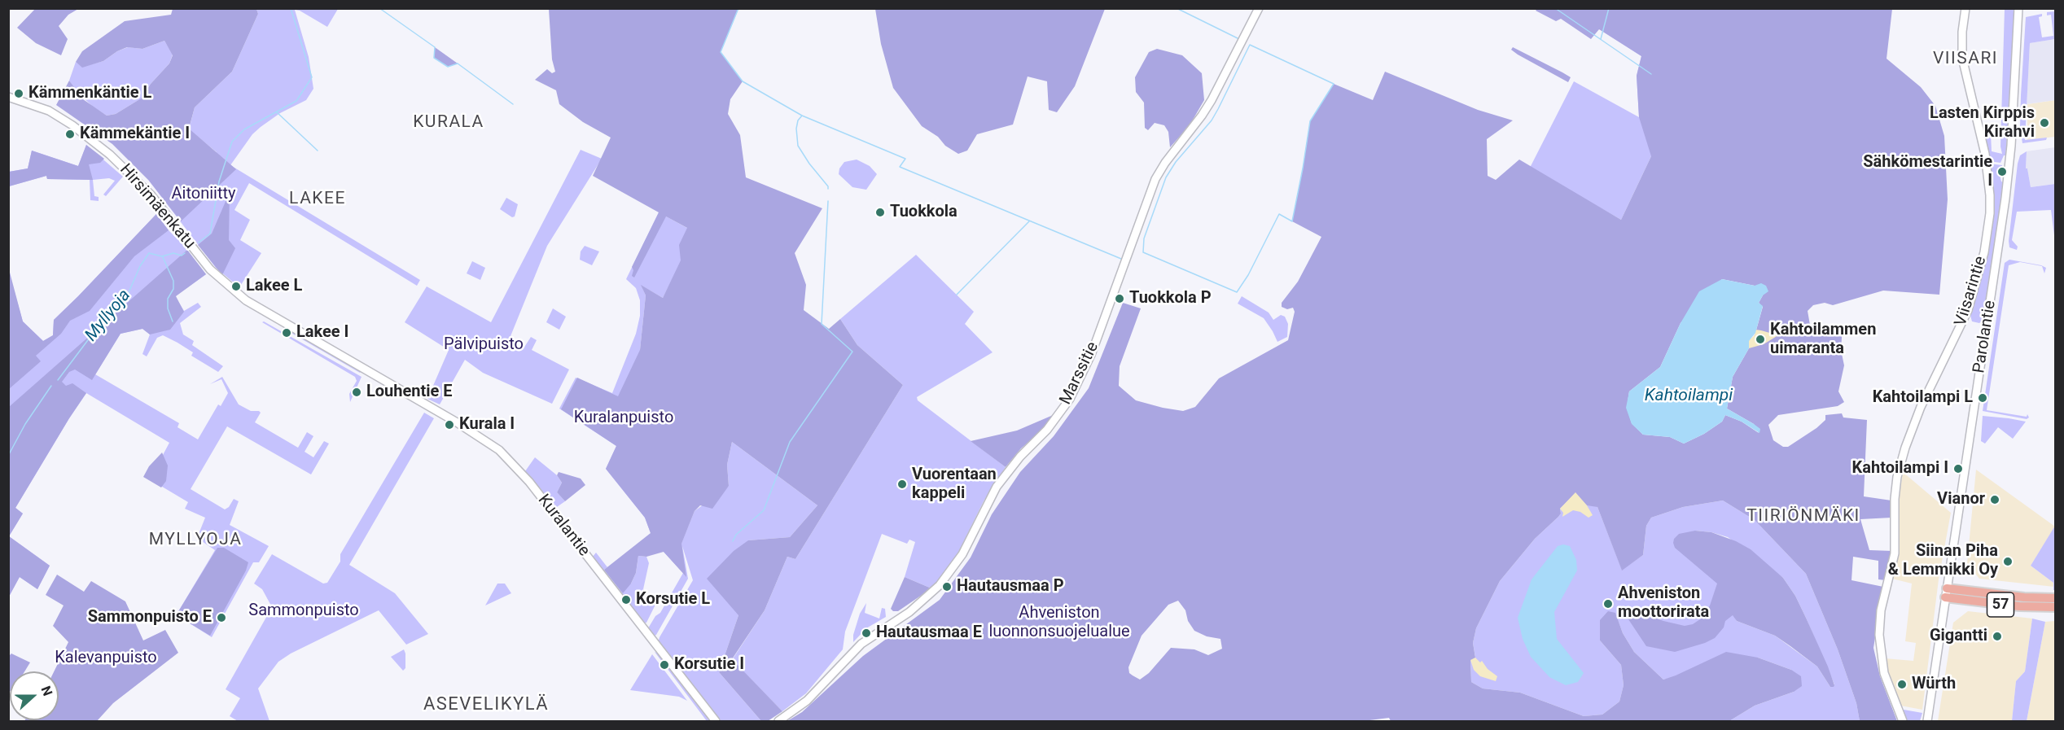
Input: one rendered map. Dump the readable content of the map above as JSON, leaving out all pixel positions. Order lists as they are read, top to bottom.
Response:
{
  "streets": {
    "main road": ["57"],
    "street": [
      "Hirsimäenkatu",
      "Viisarintie",
      "Parolantie",
      "Marssitie",
      "Kuralantie"
    ]
  },
  "crossings": [
    ["Hirsimäenkatu", "Kuralantie"],
    ["Parolantie", "57"]
  ],
  "districts": [
    "VIISARI",
    "KURALA",
    "LAKEE",
    "TIIRIÖNMÄKI",
    "MYLLYOJA",
    "ASEVELIKYLÄ"
  ],
  "water": ["Myllyoja", "Kahtoilampi"],
  "parks": [
    "Aitoniitty",
    "Pälvipuisto",
    "Kuralanpuisto",
    "Sammonpuisto",
    "Ahveniston luonnonsuojelualue",
    "Kalevanpuisto"
  ],
  "places": [
    "Kämmenkäntie L",
    "Lasten Kirppis Kirahvi",
    "Kämmekäntie I",
    "Sähkömestarintie I",
    "Tuokkola",
    "Lakee L",
    "Tuokkola P",
    "Lakee I",
    "Kahtoilammen uimaranta",
    "Louhentie E",
    "Kahtoilampi L",
    "Kurala I",
    "Kahtoilampi I",
    "Vuorentaan kappeli",
    "Vianor",
    "Siinan Piha & Lemmikki Oy",
    "Hautausmaa P",
    "Korsutie L",
    "Ahveniston moottorirata",
    "Sammonpuisto E",
    "Hautausmaa E",
    "Gigantti",
    "Korsutie I",
    "Würth"
  ],
  "north": "right"
}
